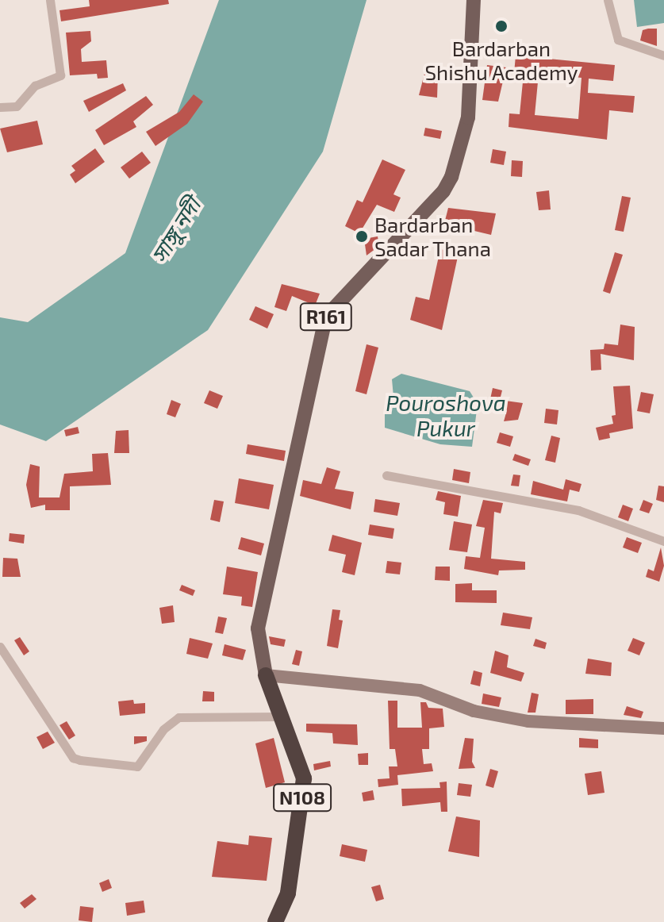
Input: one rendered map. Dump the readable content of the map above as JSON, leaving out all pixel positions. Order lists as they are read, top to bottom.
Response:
{
  "streets": {
    "highway": ["N108"],
    "main road": ["R161"]
  },
  "crossings": [
    ["R161", "N108"]
  ],
  "water": ["সাঙ্গু নদী", "Pouroshova Pukur"],
  "places": ["Bardarban Shishu Academy", "Bardarban Sadar Thana"]
}
